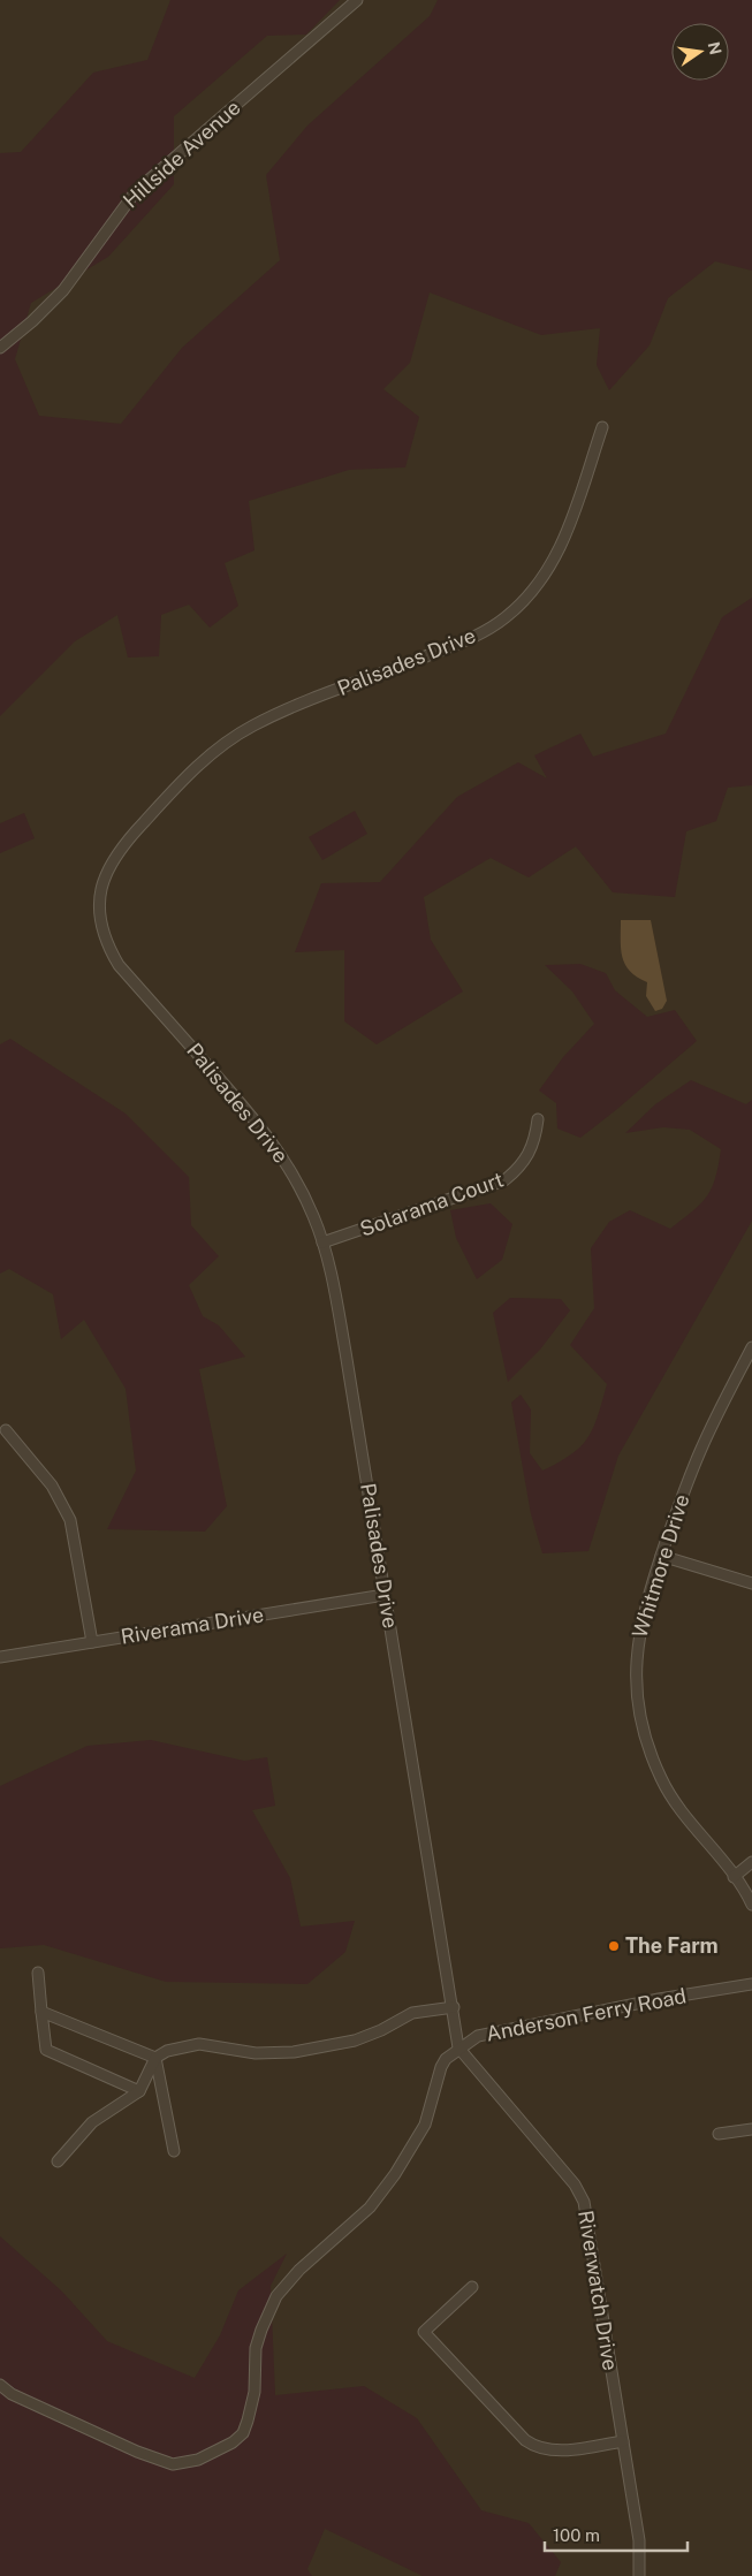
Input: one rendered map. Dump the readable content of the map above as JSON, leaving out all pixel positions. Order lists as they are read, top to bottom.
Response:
{
  "streets": {
    "street": [
      "Hillside Avenue",
      "Palisades Drive",
      "Solarama Court",
      "Whitmore Drive",
      "Riverama Drive",
      "Anderson Ferry Road",
      "Riverwatch Drive"
    ]
  },
  "crossings": [
    ["Palisades Drive", "Solarama Court"],
    ["Palisades Drive", "Riverama Drive"],
    ["Palisades Drive", "Anderson Ferry Road"],
    ["Palisades Drive", "Riverwatch Drive"],
    ["Anderson Ferry Road", "Riverwatch Drive"]
  ],
  "places": ["The Farm"],
  "scale_bar": "100 m",
  "north": "right"
}
